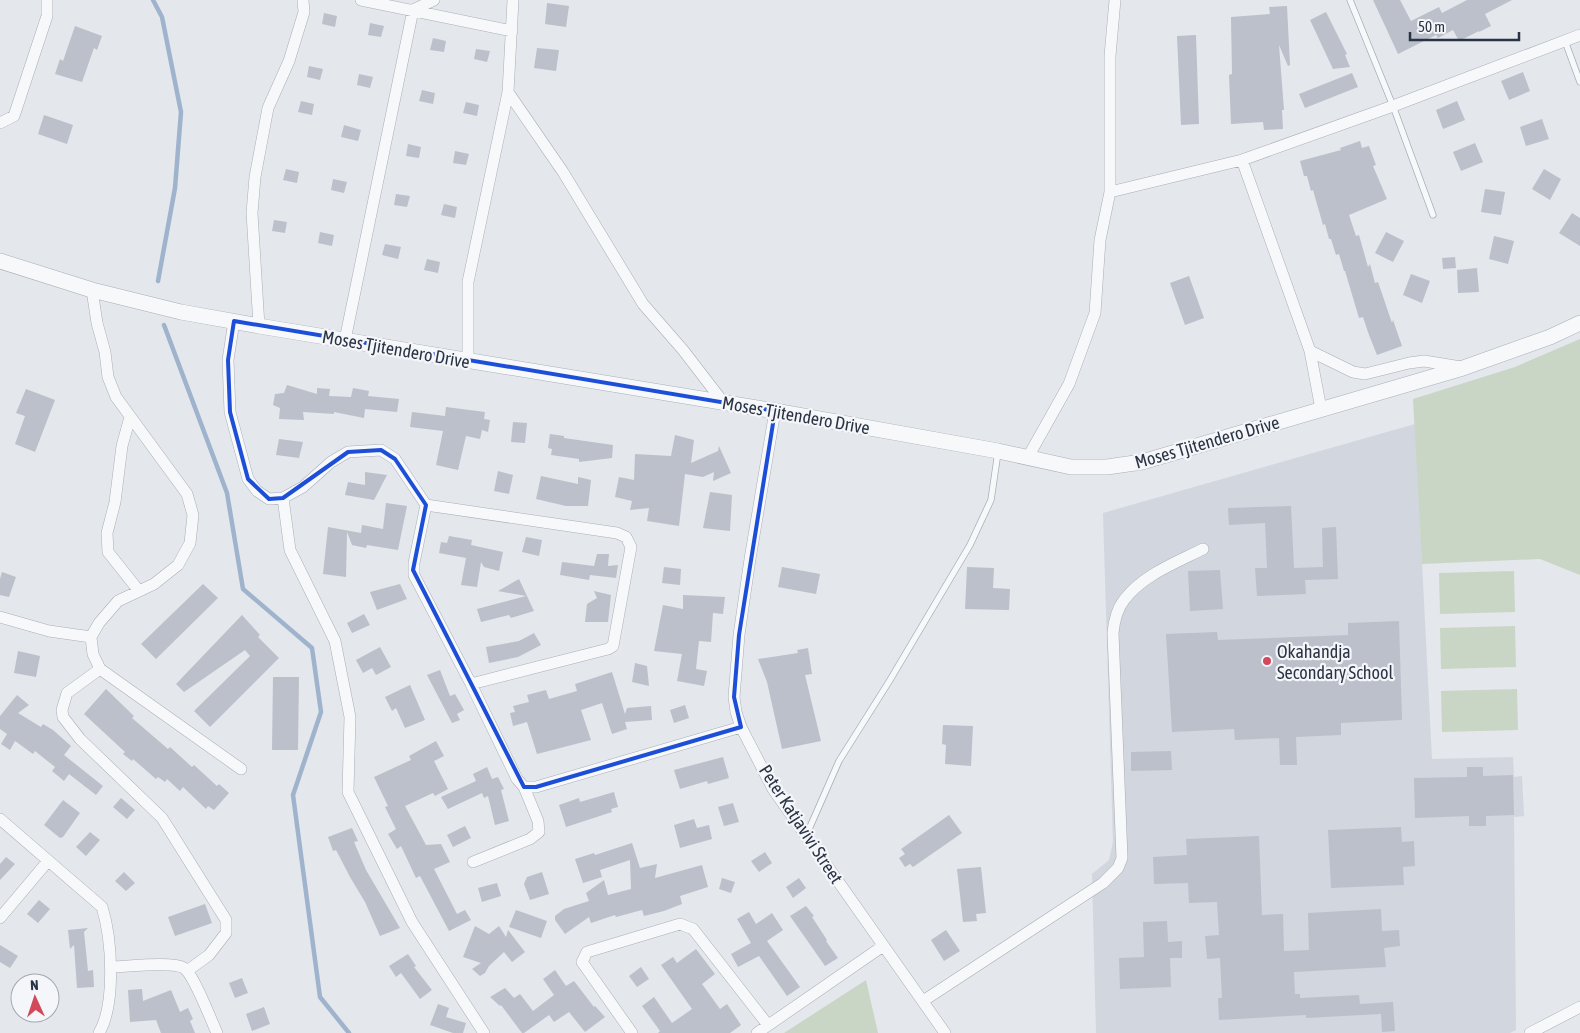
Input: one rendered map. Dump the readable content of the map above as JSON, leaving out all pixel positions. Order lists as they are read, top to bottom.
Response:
{
  "streets": {
    "street": ["Moses Tjitendero Drive", "Peter Katjavivi Street"]
  },
  "crossings": [
    ["Moses Tjitendero Drive", "Peter Katjavivi Street"]
  ],
  "places": ["Okahandja Secondary School"],
  "scale_bar": "50 m",
  "north": "top"
}
